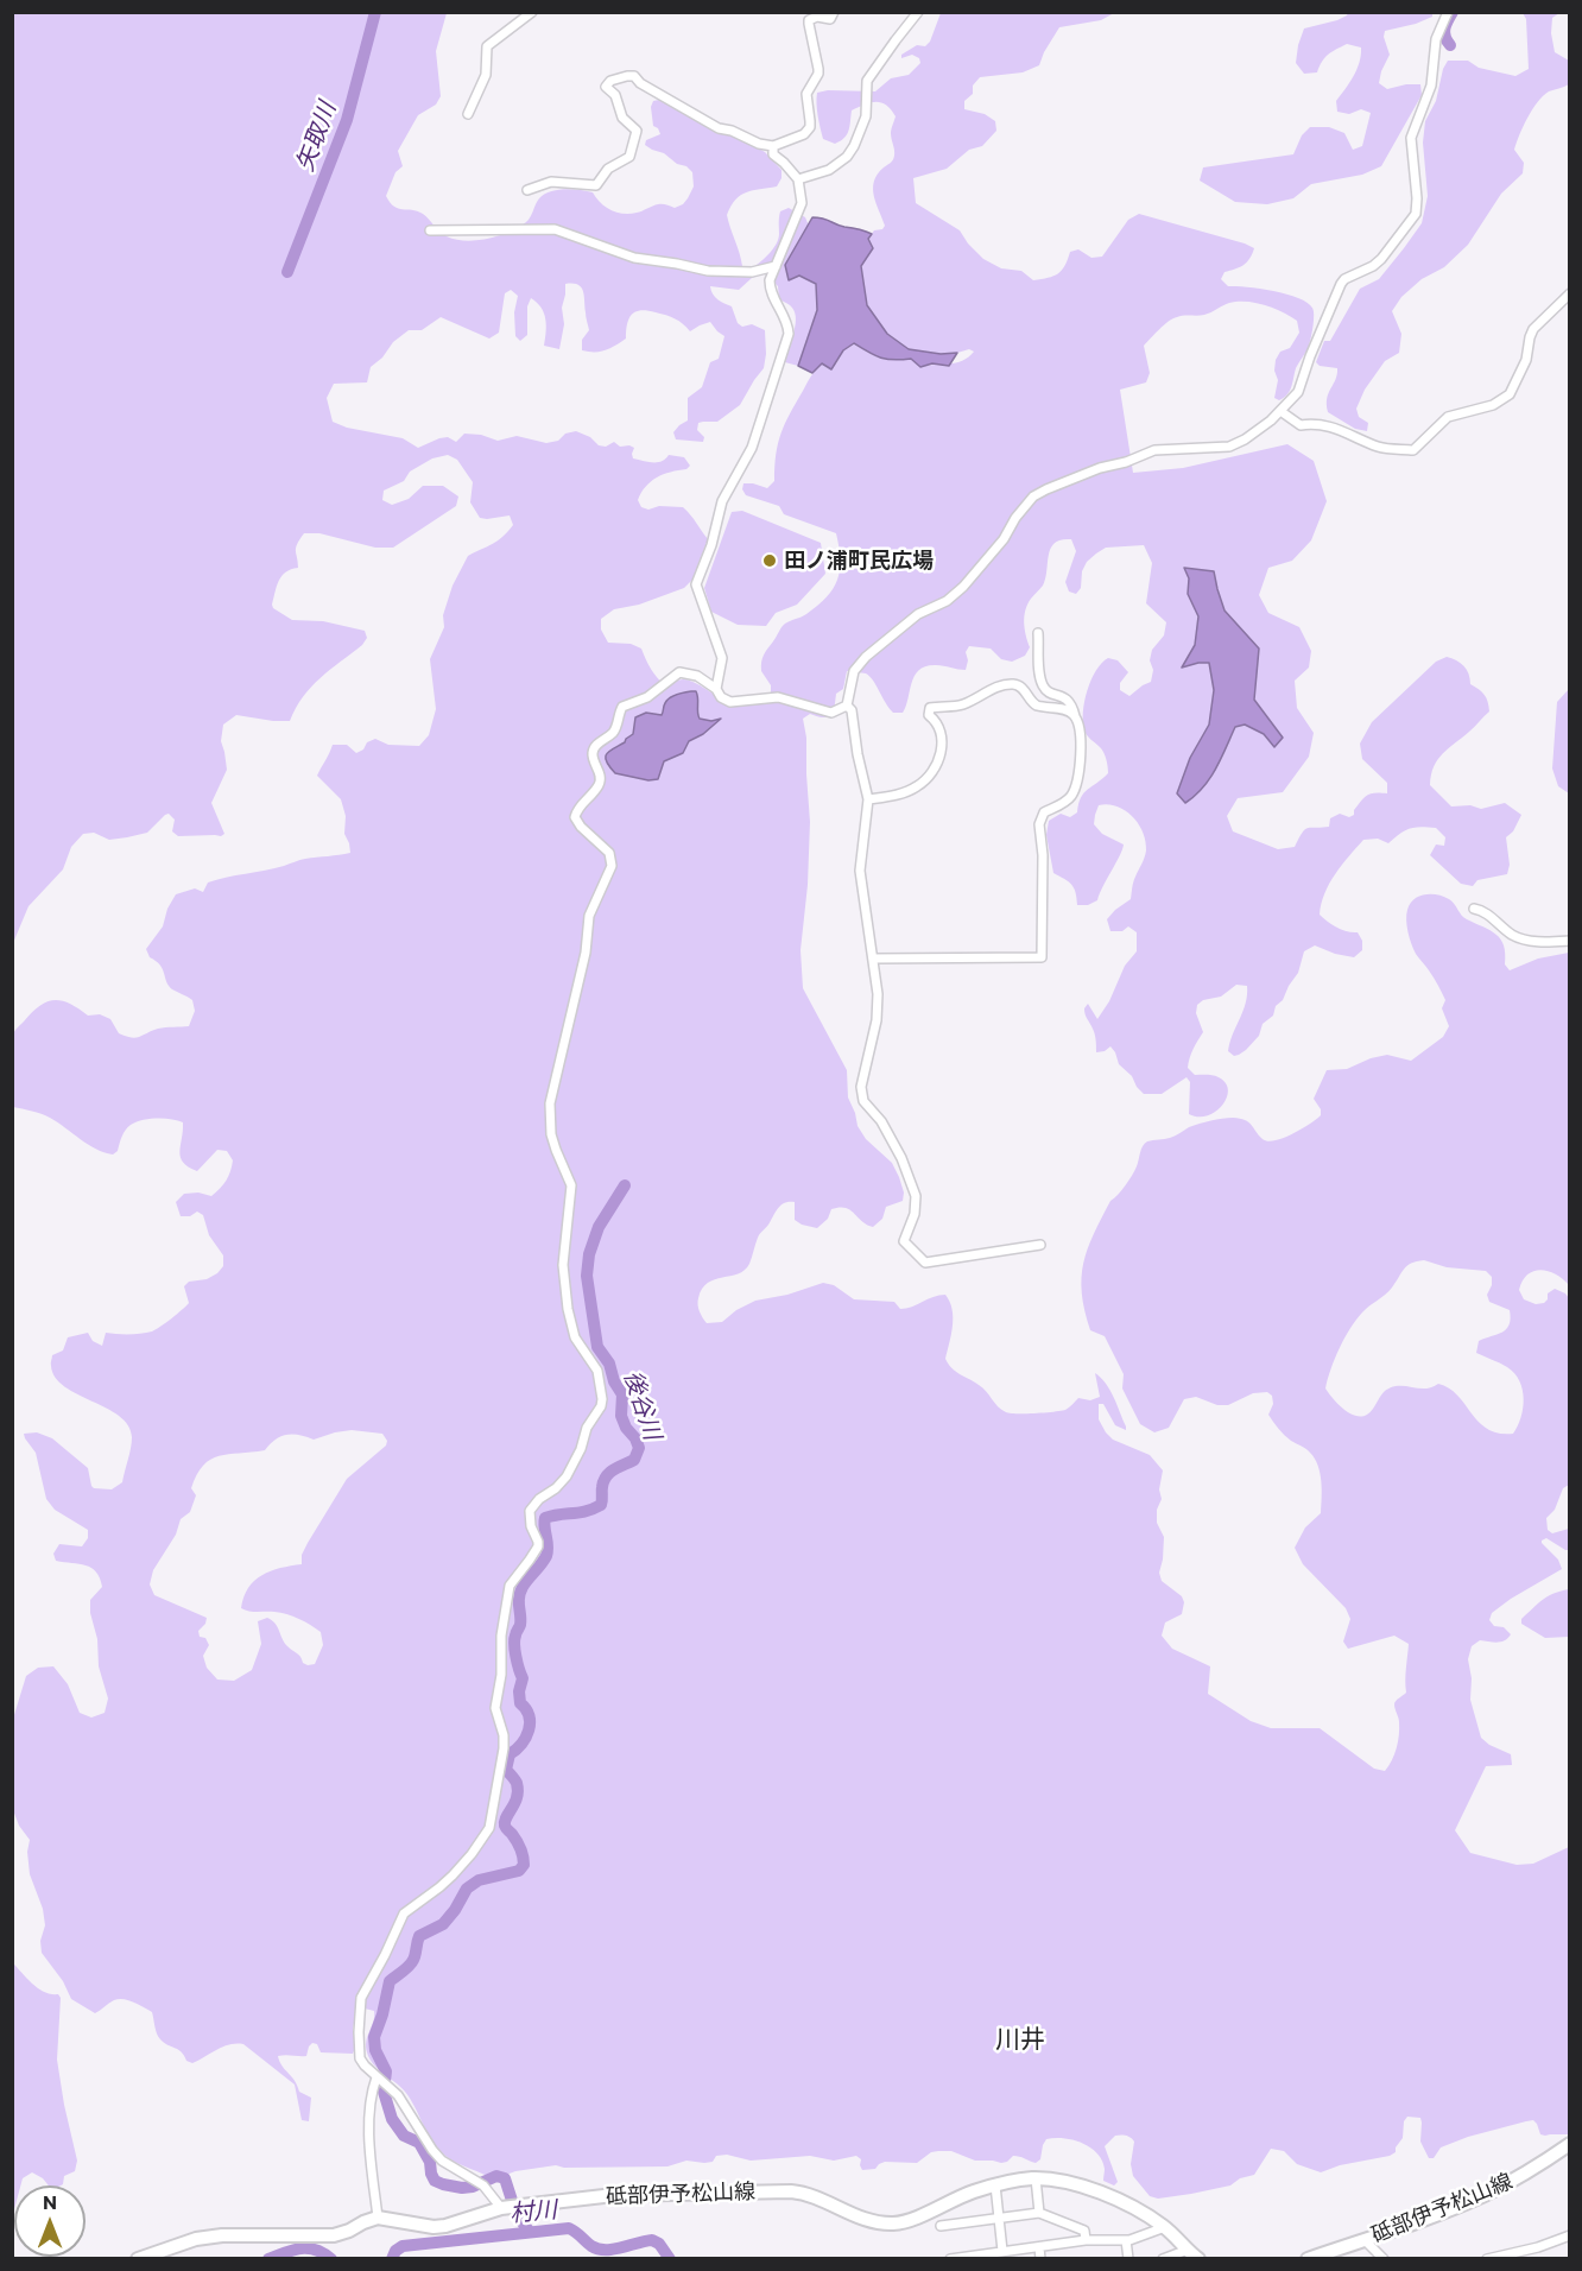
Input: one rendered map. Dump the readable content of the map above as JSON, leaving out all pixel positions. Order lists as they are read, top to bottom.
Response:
{
  "streets": {
    "main road": ["砥部伊予松山線"]
  },
  "districts": ["川井"],
  "water": ["矢取川", "後谷川", "村川"],
  "places": ["田ノ浦町民広場"],
  "north": "top"
}
